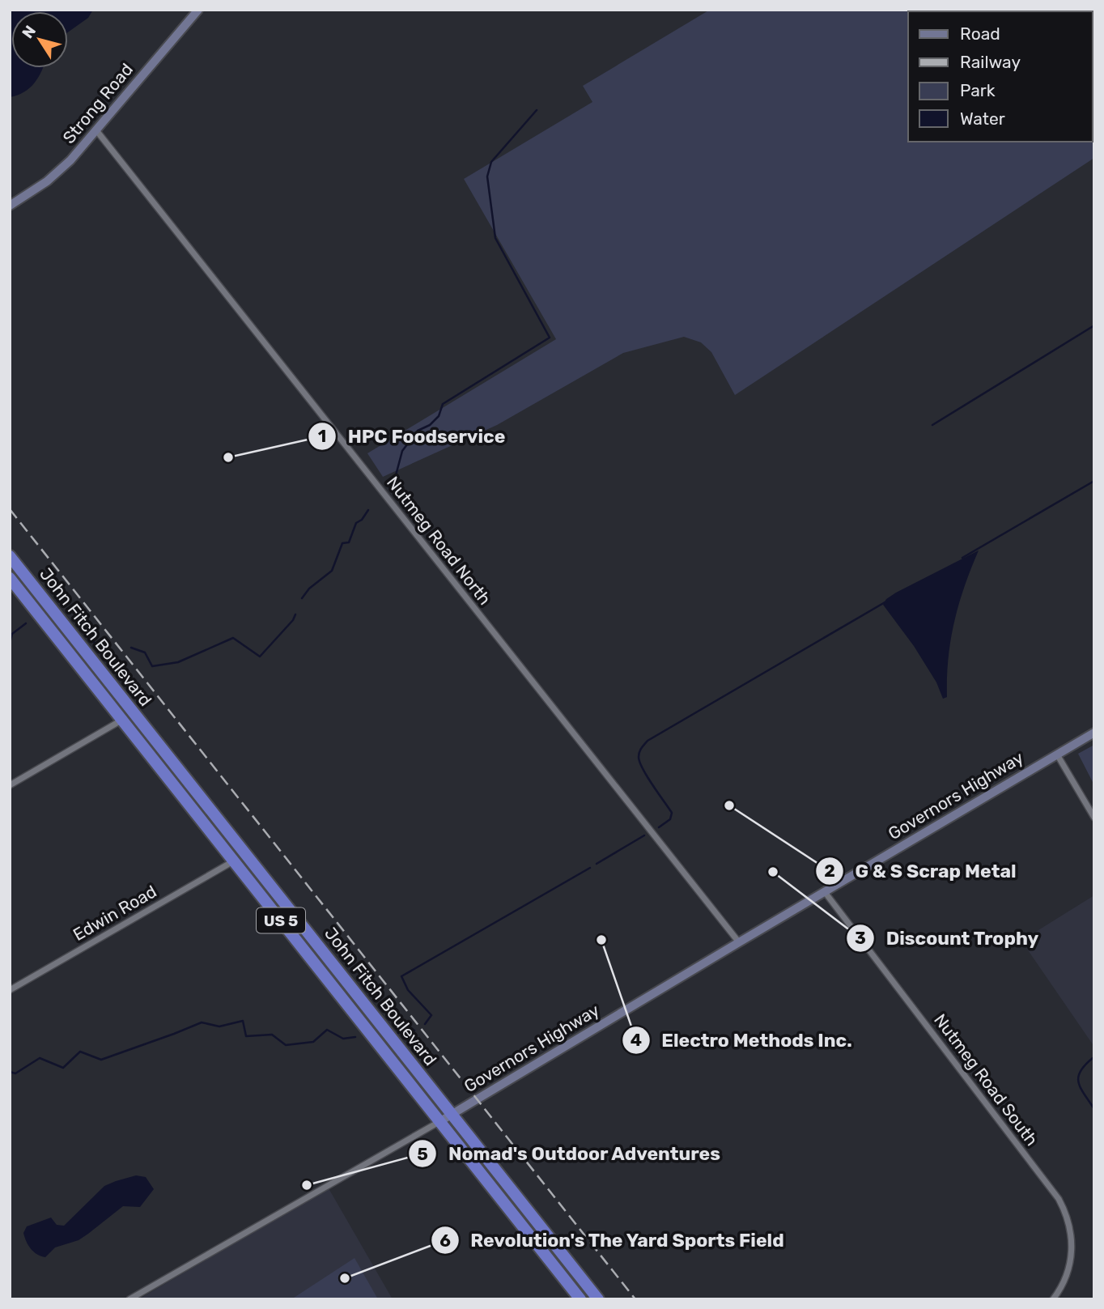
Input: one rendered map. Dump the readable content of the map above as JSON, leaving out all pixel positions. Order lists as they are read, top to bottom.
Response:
{
  "streets": {
    "highway": ["John Fitch Boulevard", "US 5"],
    "street": [
      "Strong Road",
      "Nutmeg Road North",
      "Governors Highway",
      "Edwin Road",
      "Nutmeg Road South"
    ]
  },
  "crossings": [
    ["Strong Road", "Nutmeg Road North"],
    ["Nutmeg Road North", "Governors Highway"],
    ["John Fitch Boulevard", "Governors Highway"],
    ["John Fitch Boulevard", "Edwin Road"],
    ["Governors Highway", "Nutmeg Road South"]
  ],
  "places": [
    "HPC Foodservice",
    "G & S Scrap Metal",
    "Discount Trophy",
    "Electro Methods Inc.",
    "Nomad's Outdoor Adventures",
    "Revolution's The Yard Sports Field"
  ],
  "legend": [
    "Road",
    "Railway",
    "Park",
    "Water"
  ],
  "north": "top left"
}
